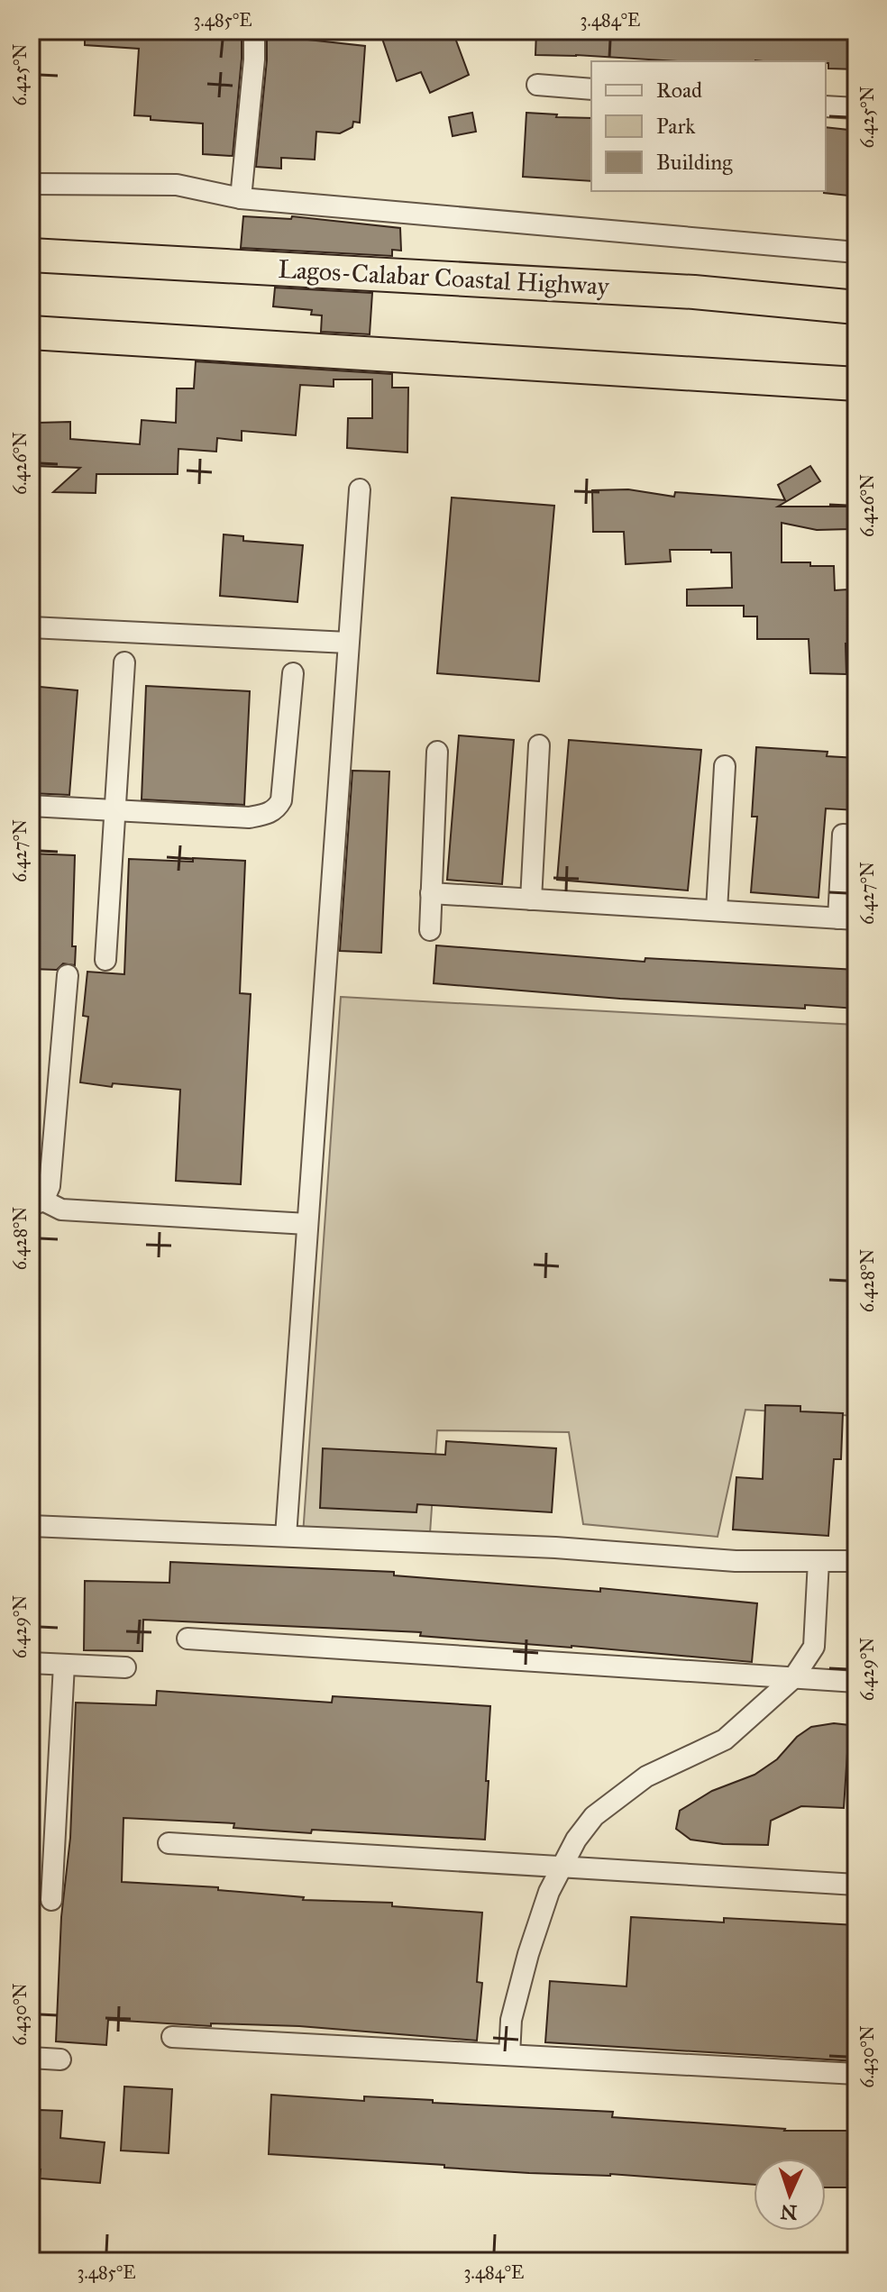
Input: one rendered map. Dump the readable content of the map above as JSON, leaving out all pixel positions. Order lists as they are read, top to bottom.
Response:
{
  "streets": {
    "highway": ["Lagos-Calabar Coastal Highway"]
  },
  "legend": ["Road", "Park", "Building"],
  "north": "bottom",
  "coordinates": [
    "3.485°E",
    "3.484°E",
    "6.425°N",
    "6.426°N",
    "6.427°N",
    "6.428°N",
    "6.429°N",
    "6.430°N"
  ]
}
